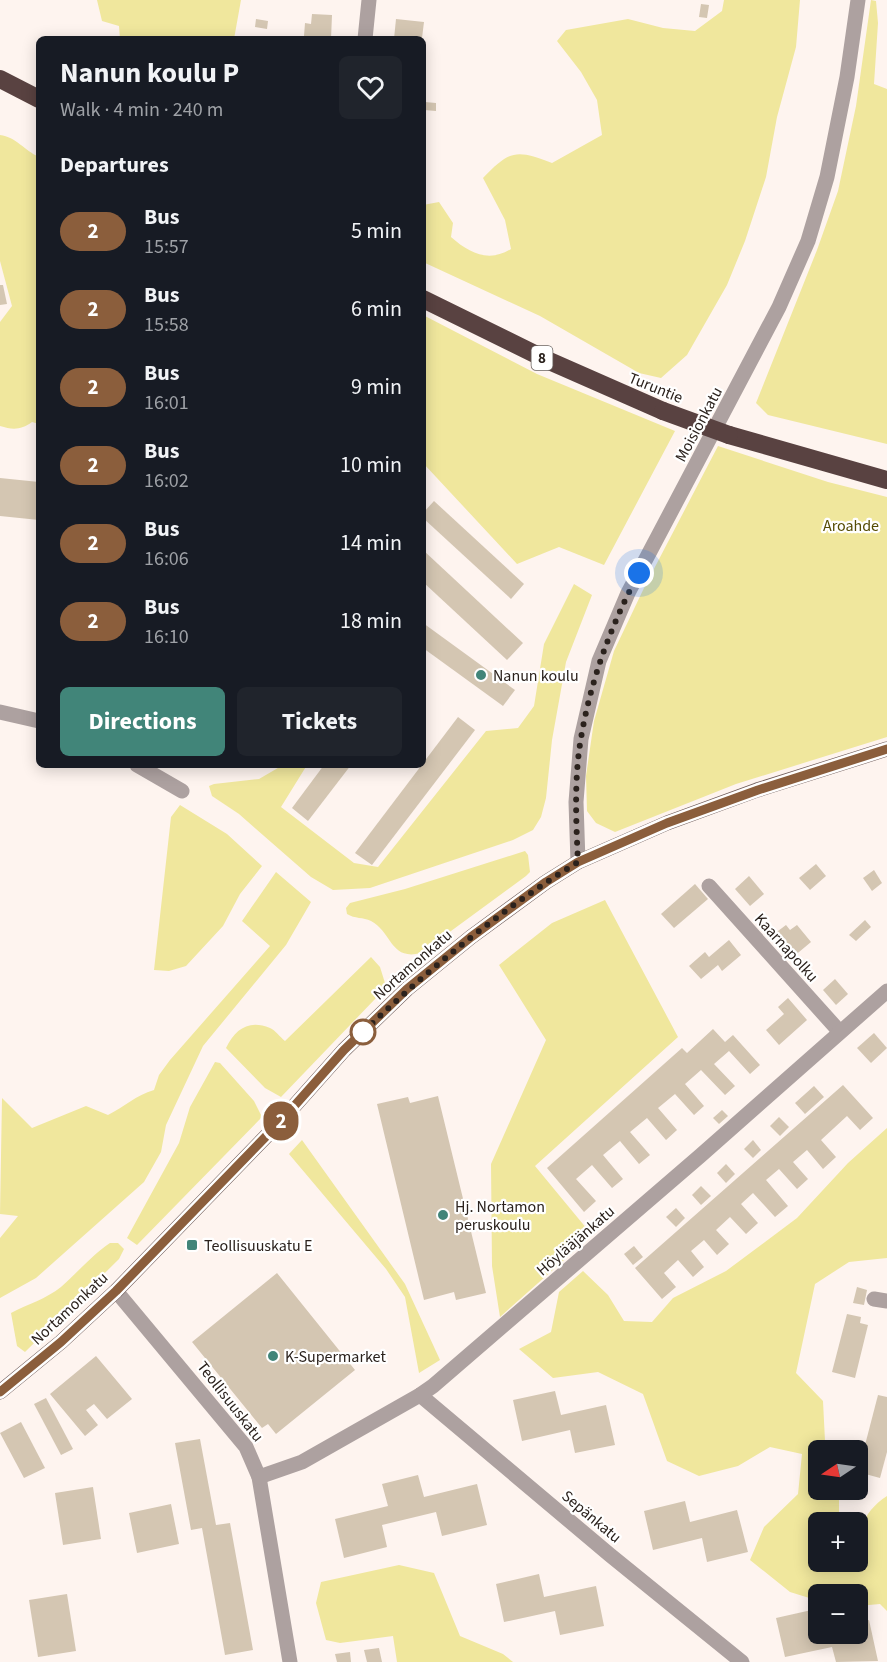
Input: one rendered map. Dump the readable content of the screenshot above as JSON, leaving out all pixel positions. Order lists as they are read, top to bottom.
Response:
{
  "streets": {
    "highway": ["8", "Turuntie"],
    "main road": ["Nortamonkatu"],
    "street": [
      "Moisionkatu",
      "Kaarnapolku",
      "Höylääjänkatu",
      "Teollisuuskatu",
      "Sepänkatu"
    ]
  },
  "crossings": [
    ["Moisionkatu", "Nortamonkatu"],
    ["Kaarnapolku", "Höylääjänkatu"],
    ["Nortamonkatu", "Teollisuuskatu"],
    ["Höylääjänkatu", "Teollisuuskatu"],
    ["Höylääjänkatu", "Sepänkatu"]
  ],
  "parks": ["Aroahde"],
  "places": {
    "other": ["Nanun koulu", "Hj. Nortamon peruskoulu", "K-Supermarket"],
    "transit": ["Teollisuuskatu E"]
  },
  "lines": ["bus line 2"],
  "north": "left",
  "page": {
    "on_map": "2",
    "heading": [
      ["Nanun koulu P", "Walk · 4 min · 240 m"],
      "Departures"
    ],
    "list": [
      {
        "mark": "2",
        "name": "Bus",
        "note": "15:57",
        "value": "5 min"
      },
      {
        "mark": "2",
        "name": "Bus",
        "note": "15:58",
        "value": "6 min"
      },
      {
        "mark": "2",
        "name": "Bus",
        "note": "16:01",
        "value": "9 min"
      },
      {
        "mark": "2",
        "name": "Bus",
        "note": "16:02",
        "value": "10 min"
      },
      {
        "mark": "2",
        "name": "Bus",
        "note": "16:06",
        "value": "14 min"
      },
      {
        "mark": "2",
        "name": "Bus",
        "note": "16:10",
        "value": "18 min"
      }
    ],
    "buttons": ["Directions", "Tickets"],
    "map_buttons": ["+", "−"]
  }
}
